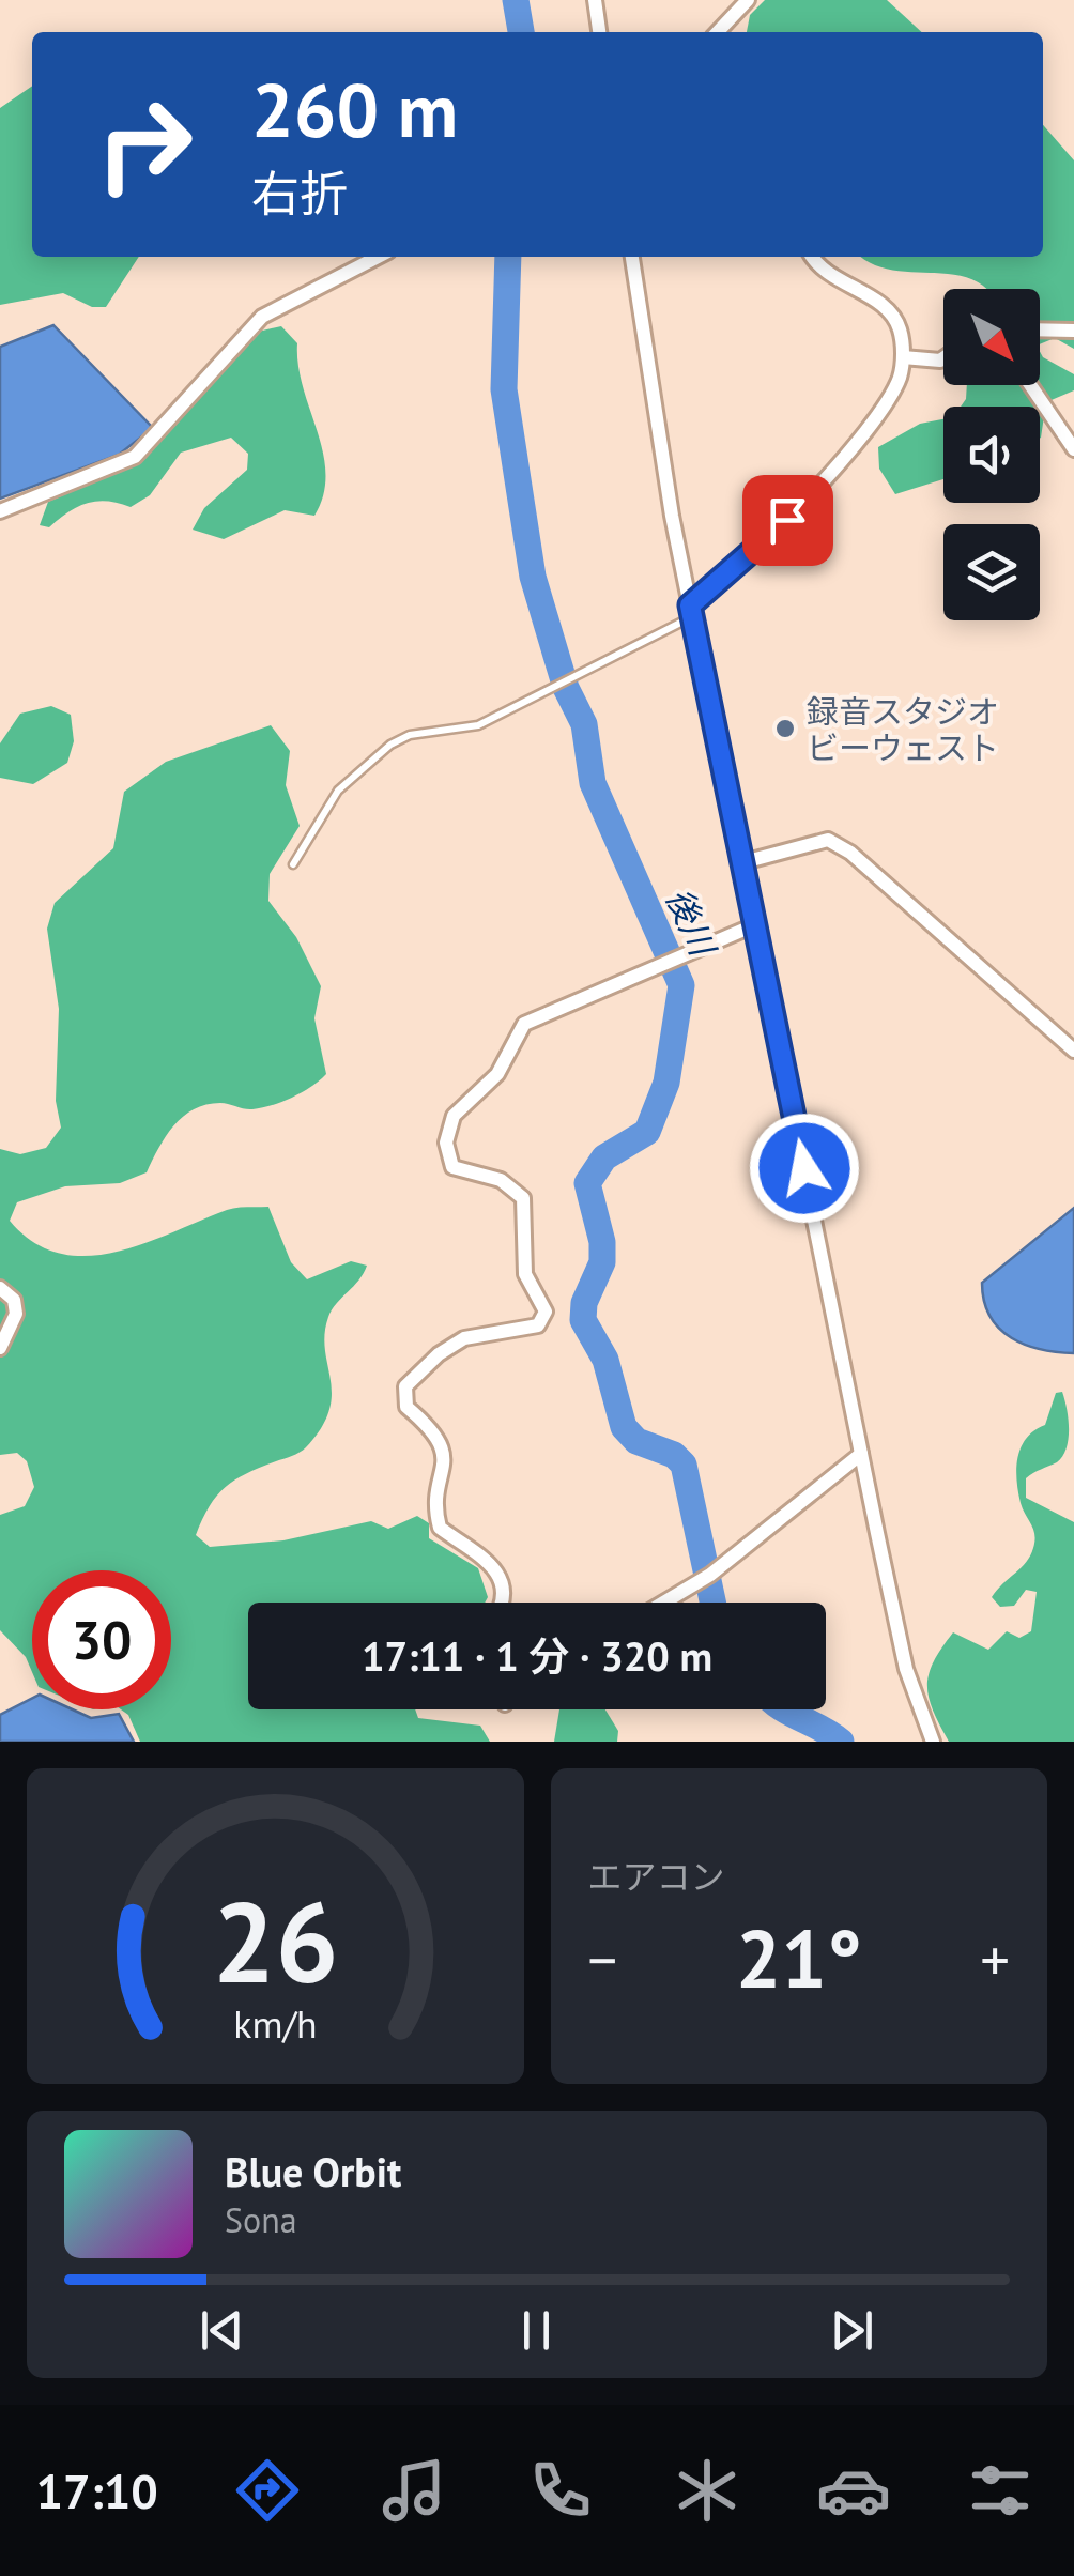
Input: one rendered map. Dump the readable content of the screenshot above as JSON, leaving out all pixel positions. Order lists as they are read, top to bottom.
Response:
{
  "water": ["後川"],
  "places": ["録音スタジオ ビーウェスト"],
  "north": "bottom right",
  "page": {
    "turn": ["260 m", "右折"],
    "limit": "30",
    "trip": "17:11 · 1 分 · 320 m",
    "tile": "エアコン",
    "heat": ["−", "21°", "+"],
    "song": ["Blue Orbit", "Sona"],
    "tabs": "17:10",
    "gauge": ["26", "km/h"]
  }
}
